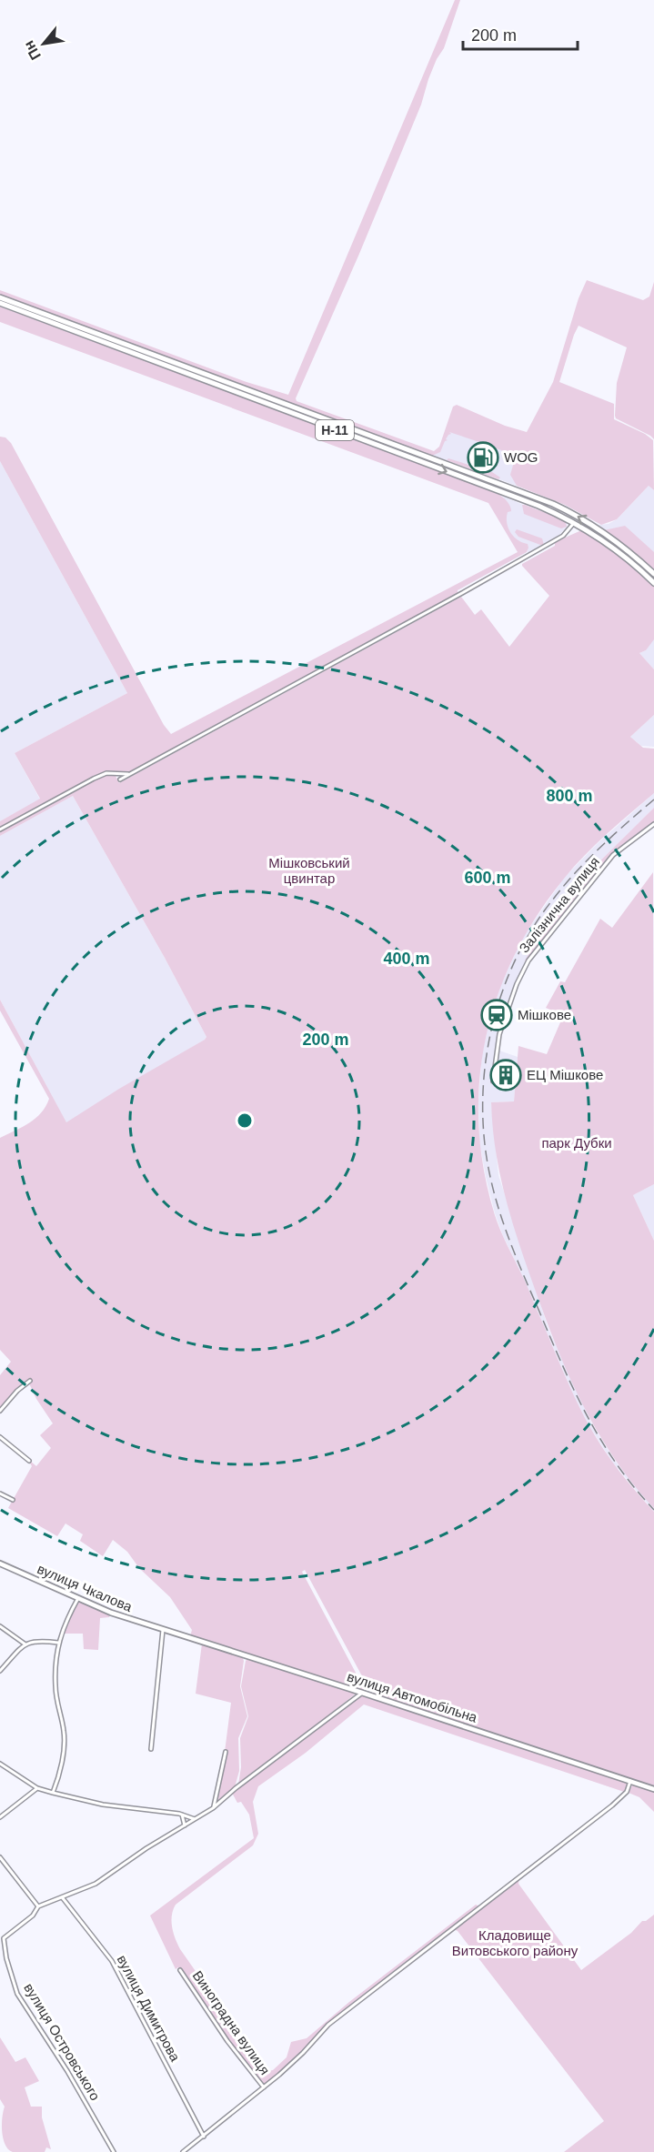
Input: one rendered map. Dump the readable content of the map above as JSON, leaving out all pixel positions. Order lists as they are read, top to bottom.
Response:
{
  "streets": {
    "main road": ["Н-11"],
    "street": [
      "Залізнична вулиця",
      "вулиця Чкалова",
      "вулиця Автомобільна",
      "вулиця Димитрова",
      "Виноградна вулиця",
      "вулиця Островського"
    ]
  },
  "crossings": [
    ["вулиця Чкалова", "вулиця Автомобільна"]
  ],
  "parks": ["Мішковський цвинтар", "парк Дубки", "Кладовище Витовського району"],
  "places": {
    "fuel station": ["WOG"],
    "station": ["Мішкове"],
    "building": ["ЕЦ Мішкове"]
  },
  "scale_bar": "200 m",
  "north": "bottom left",
  "rings": [
    "800 m",
    "600 m",
    "400 m",
    "200 m"
  ]
}
